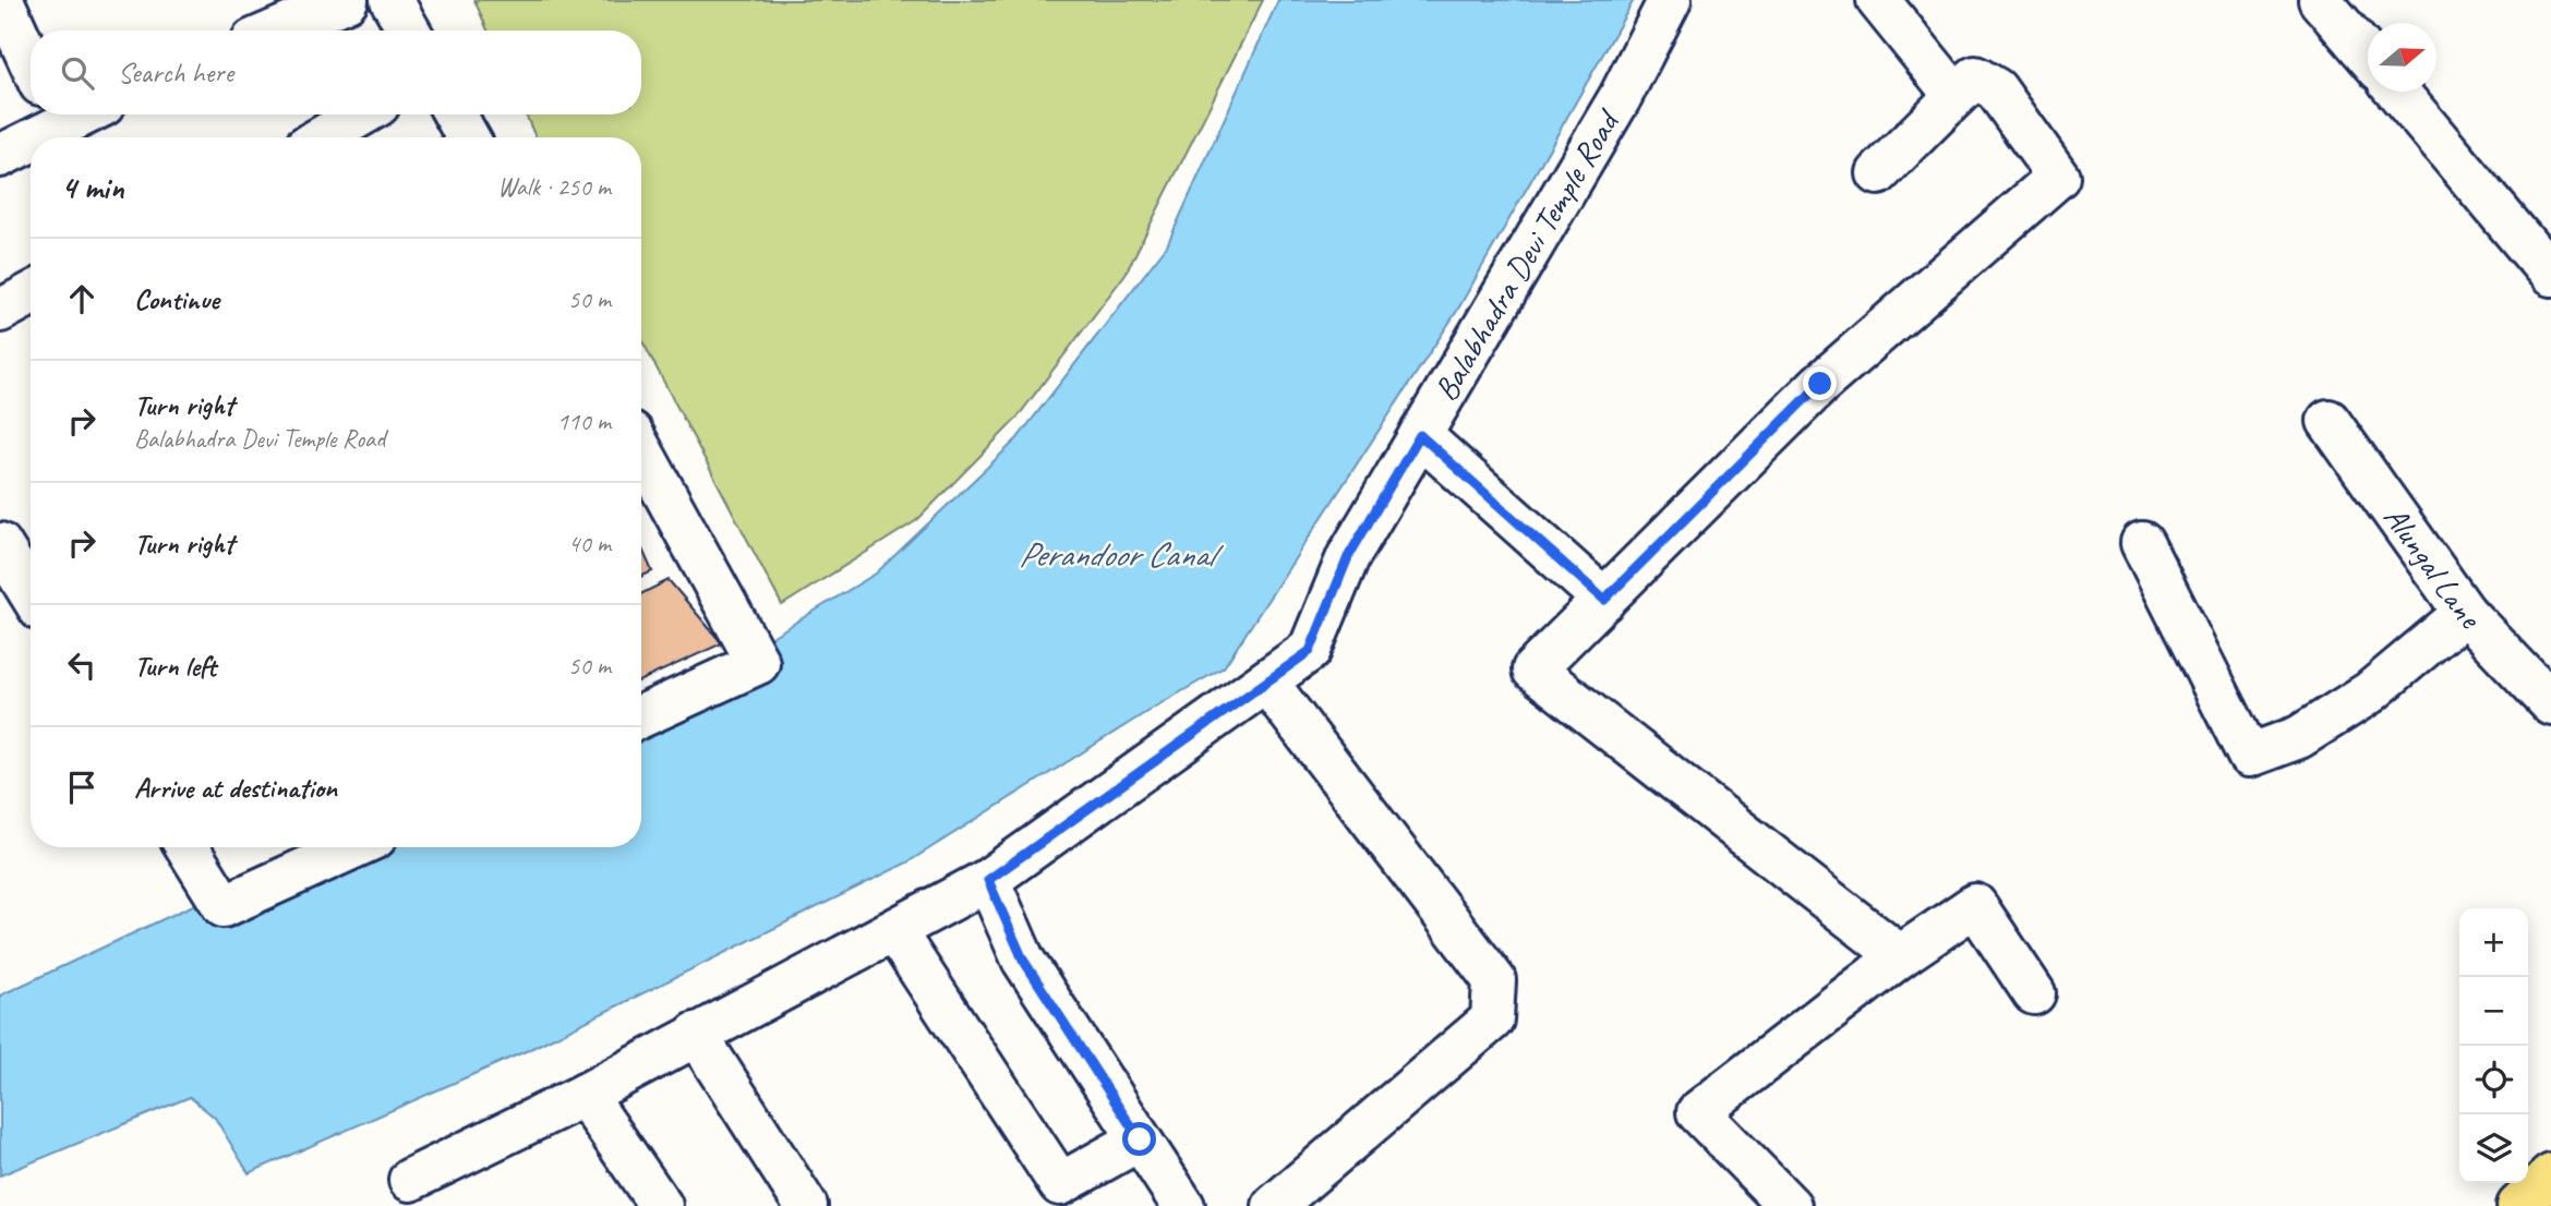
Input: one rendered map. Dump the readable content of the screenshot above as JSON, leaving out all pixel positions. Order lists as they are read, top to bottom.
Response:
{
  "streets": {
    "street": ["Balabhadra Devi Temple Road", "Alungal Lane"]
  },
  "water": ["Perandoor Canal"],
  "north": "right",
  "page": {
    "search": "Search here",
    "heading": ["4 min", "Walk · 250 m"],
    "list": [
      ["Continue", "50 m"],
      ["Turn right", "Balabhadra Devi Temple Road", "110 m"],
      ["Turn right", "40 m"],
      ["Turn left", "50 m"],
      "Arrive at destination"
    ],
    "map_buttons": ["+", "−"]
  }
}
